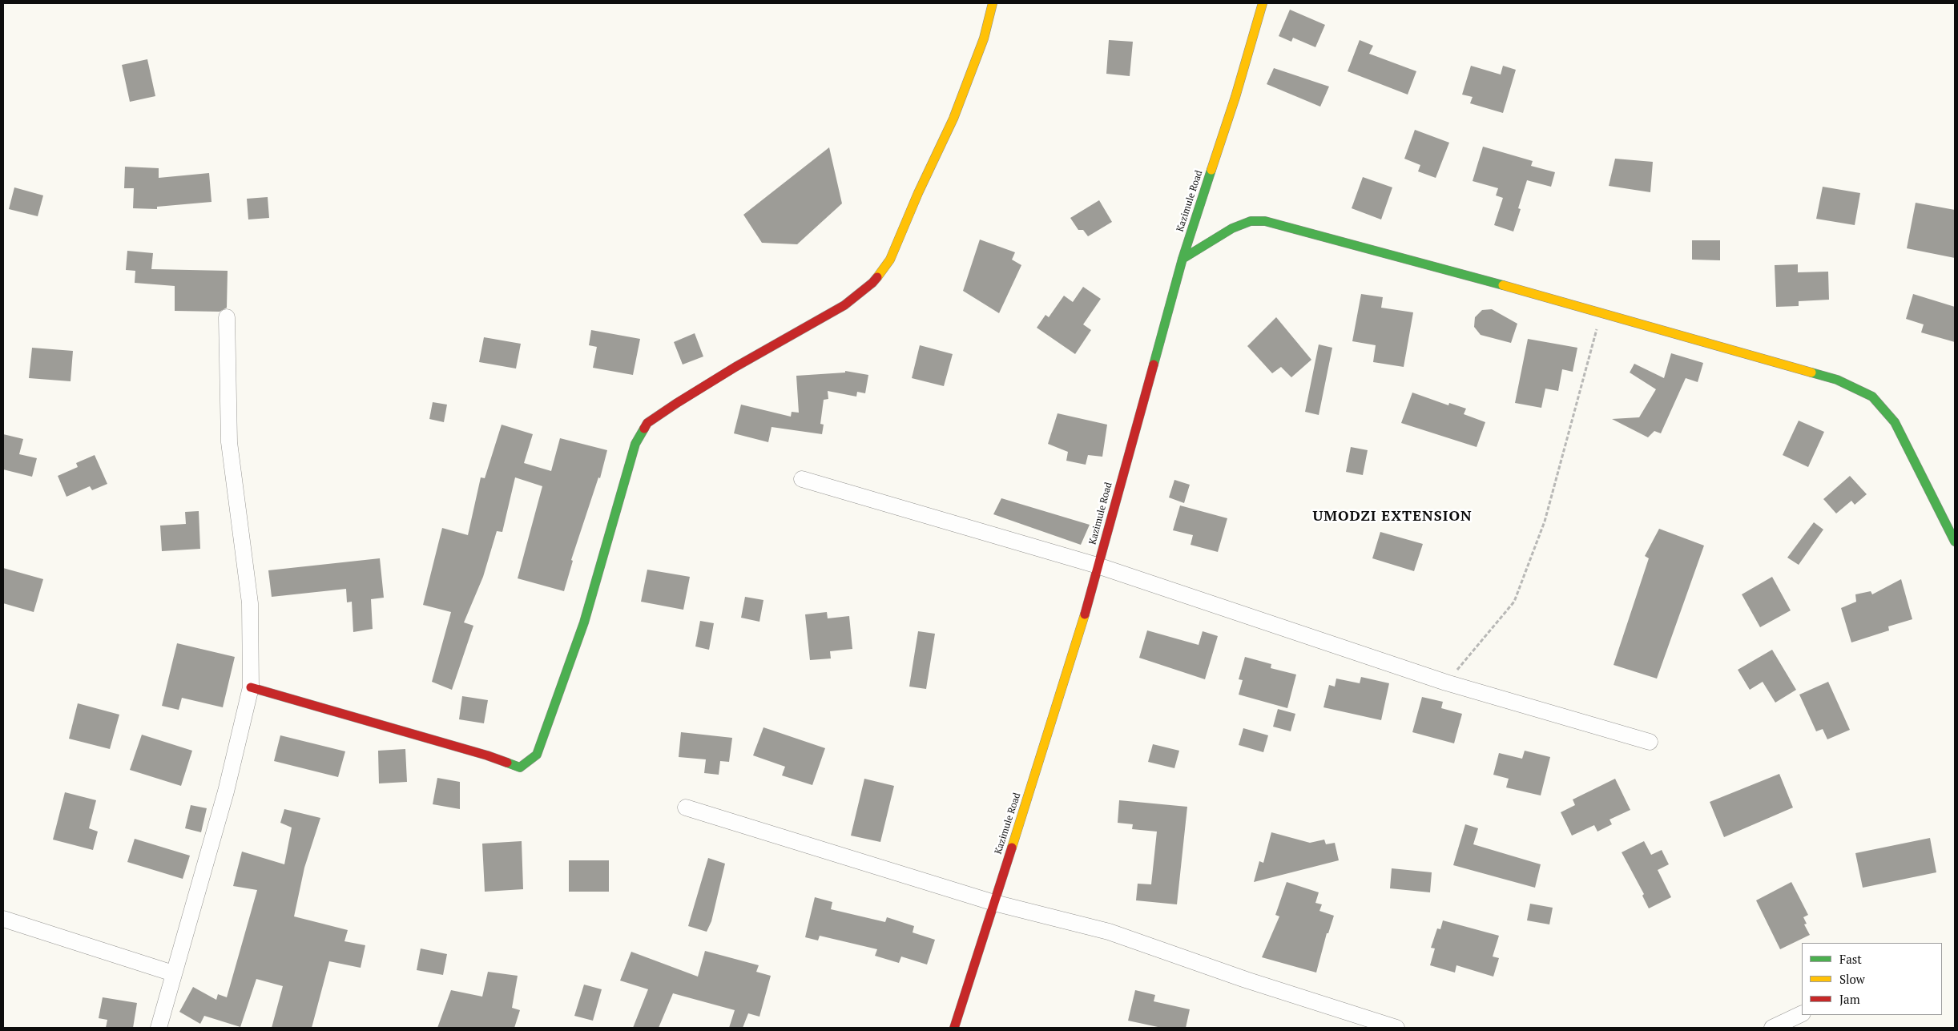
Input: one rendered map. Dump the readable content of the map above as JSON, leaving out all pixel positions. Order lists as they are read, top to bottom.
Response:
{
  "streets": {
    "street": ["Kazimule Road"]
  },
  "districts": ["UMODZI EXTENSION"],
  "legend": ["Fast", "Slow", "Jam"]
}
